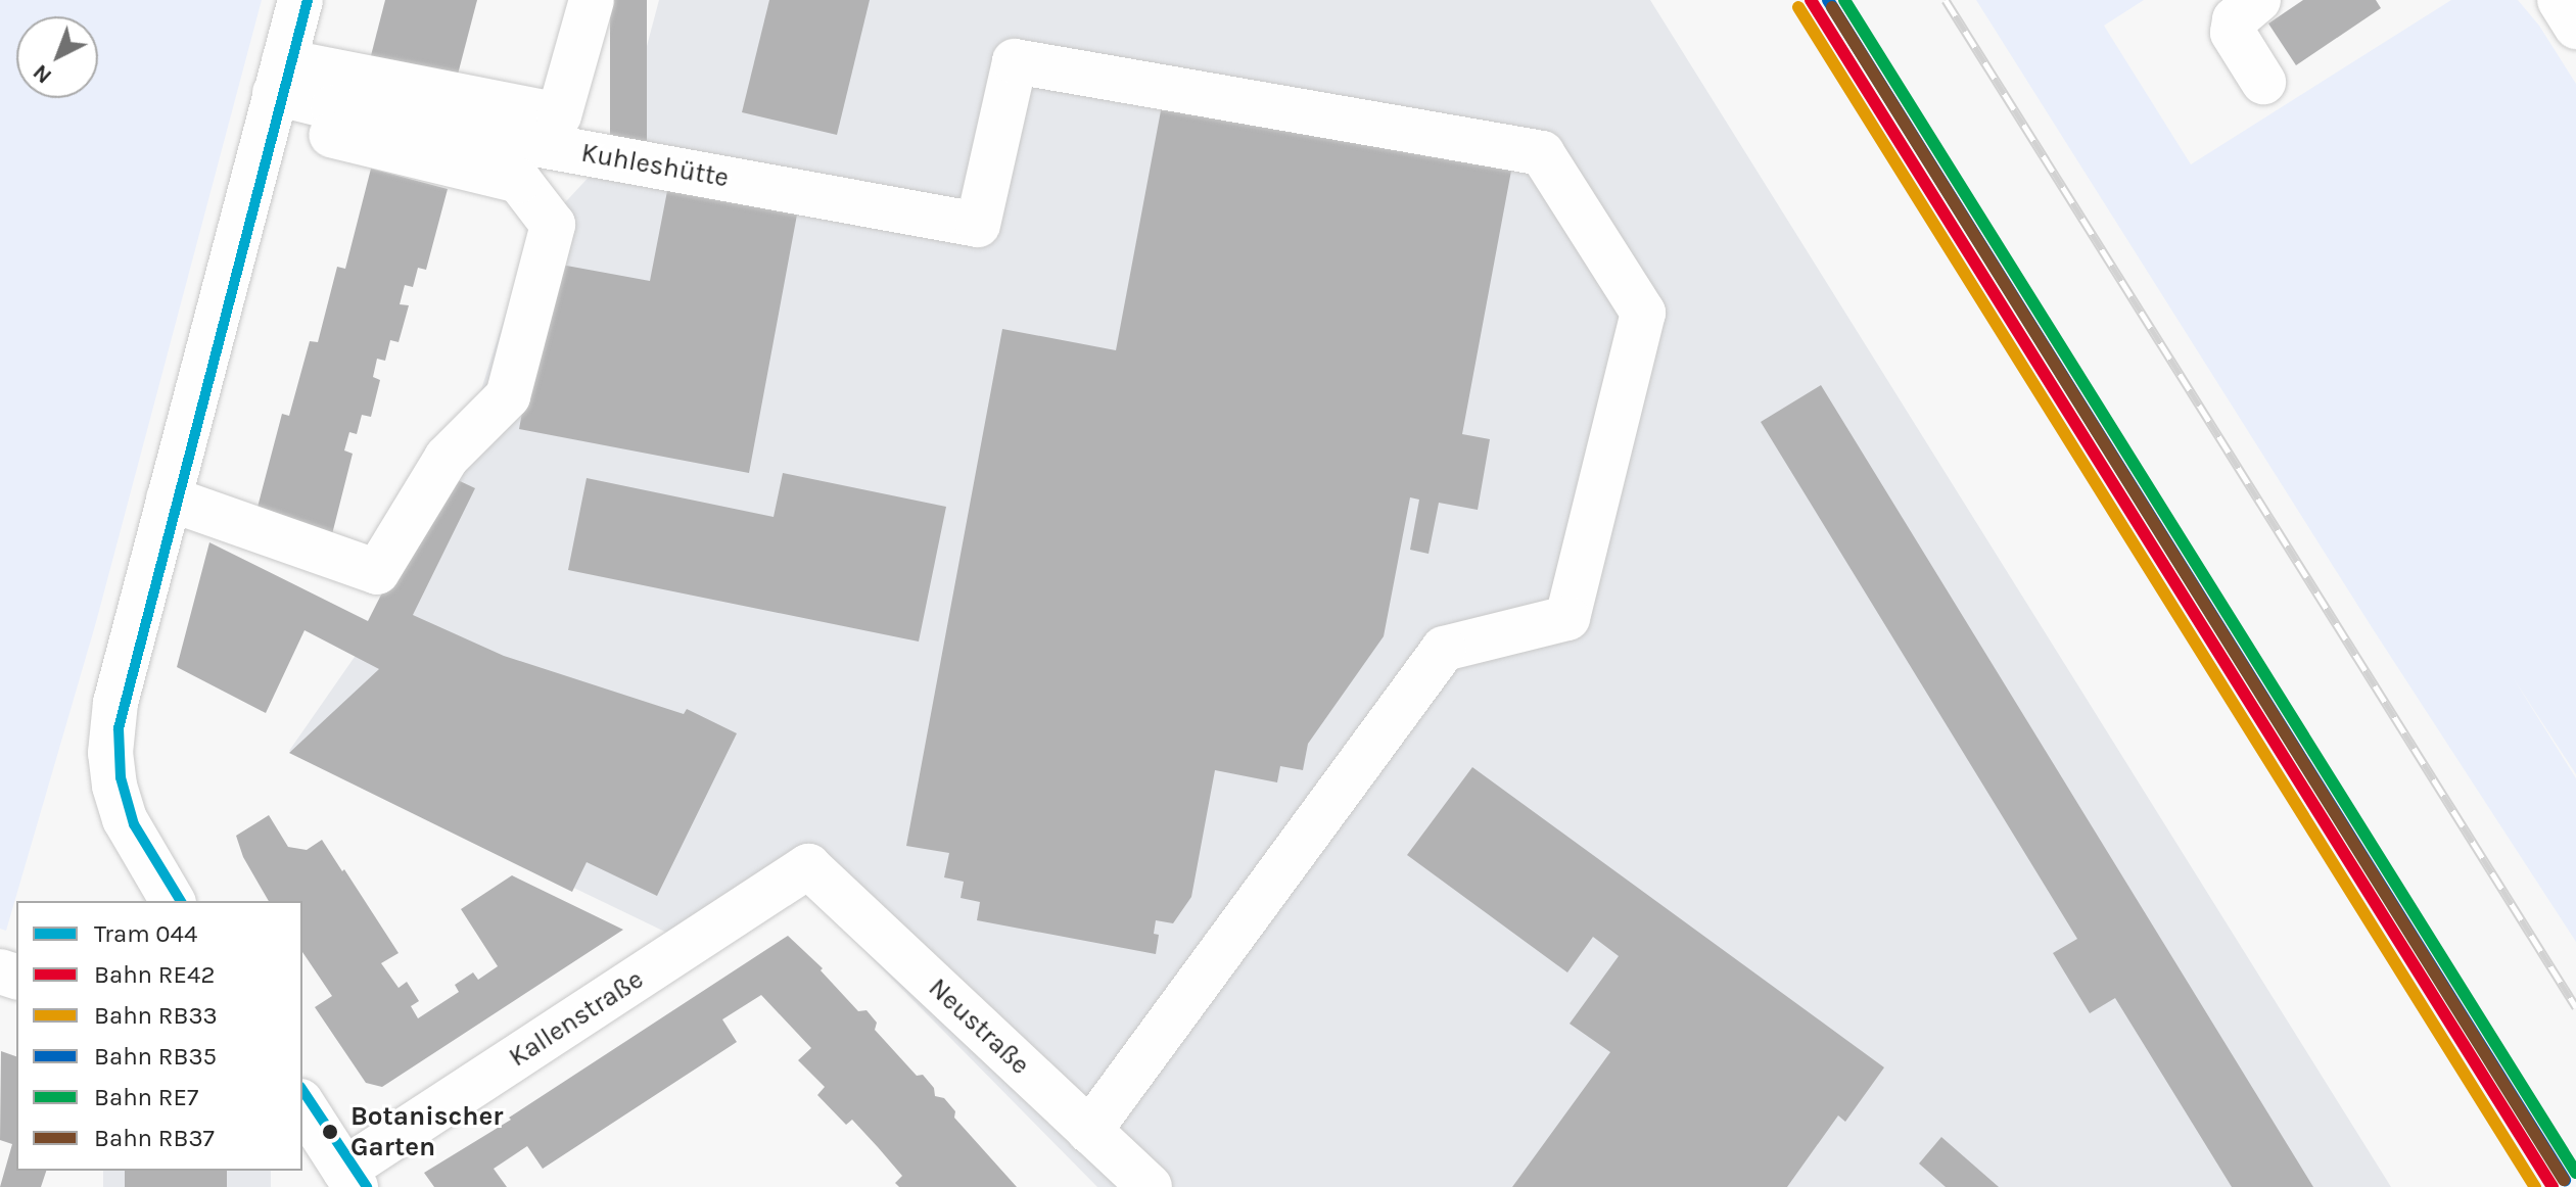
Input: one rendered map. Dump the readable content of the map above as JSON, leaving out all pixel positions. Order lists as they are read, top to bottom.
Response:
{
  "streets": {
    "street": ["Kuhleshütte", "Kallenstraße", "Neustraße"]
  },
  "crossings": [
    ["Kuhleshütte", "Neustraße"],
    ["Kallenstraße", "Neustraße"]
  ],
  "places": ["Botanischer Garten"],
  "lines": [
    "tram line 044",
    "rail line RE42",
    "rail line RB35",
    "rail line RE7",
    "rail line RB33",
    "rail line RB37"
  ],
  "legend": [
    "Tram 044",
    "Bahn RE42",
    "Bahn RB33",
    "Bahn RB35",
    "Bahn RE7",
    "Bahn RB37"
  ],
  "north": "bottom left"
}
